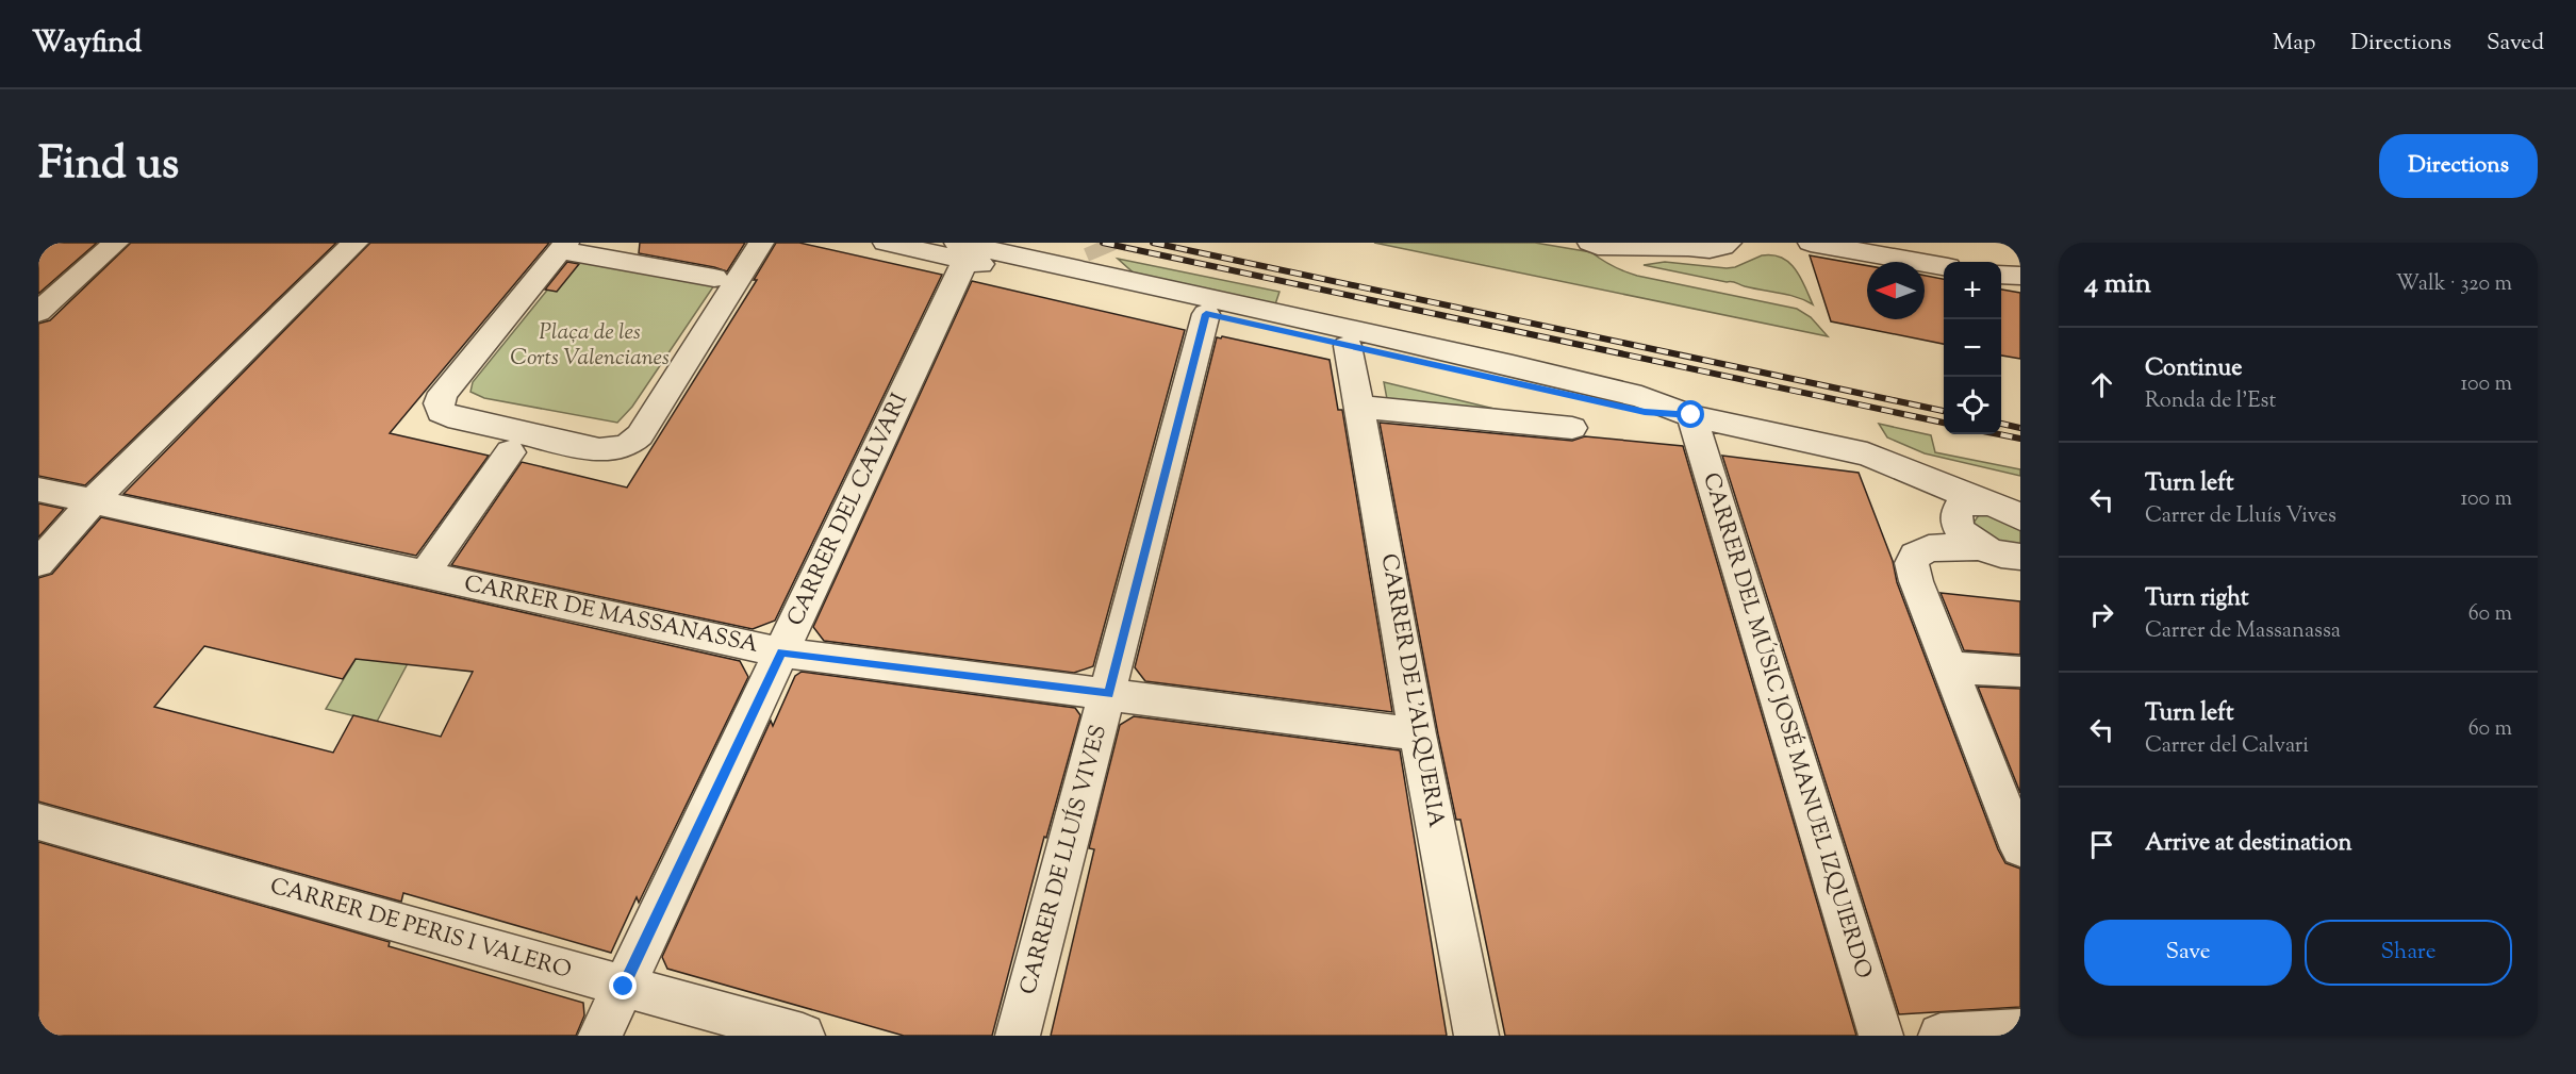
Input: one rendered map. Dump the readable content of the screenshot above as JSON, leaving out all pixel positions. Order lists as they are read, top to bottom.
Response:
{
  "streets": {
    "street": [
      "CARRER DEL CALVARI",
      "CARRER DE MASSANASSA",
      "CARRER DE L'ALQUERIA",
      "CARRER DEL MÚSIC JOSÉ MANUEL IZQUIERDO",
      "CARRER DE LLUÍS VIVES",
      "CARRER DE PERIS I VALERO"
    ]
  },
  "crossings": [
    ["CARRER DEL CALVARI", "CARRER DE MASSANASSA"],
    ["CARRER DEL CALVARI", "CARRER DE PERIS I VALERO"],
    ["CARRER DE MASSANASSA", "CARRER DE L'ALQUERIA"],
    ["CARRER DE MASSANASSA", "CARRER DE LLUÍS VIVES"]
  ],
  "parks": ["Plaça de les Corts Valencianes"],
  "north": "left",
  "page": {
    "header": "Wayfind",
    "nav": ["Map", "Directions", "Saved"],
    "title": "Find us",
    "buttons": [
      "Directions",
      ["Save", "Share"]
    ],
    "heading": ["4 min", "Walk · 320 m"],
    "map_buttons": ["+", "−"],
    "list": [
      ["Continue", "Ronda de l'Est", "100 m"],
      ["Turn left", "Carrer de Lluís Vives", "100 m"],
      ["Turn right", "Carrer de Massanassa", "60 m"],
      ["Turn left", "Carrer del Calvari", "60 m"],
      "Arrive at destination"
    ]
  }
}
